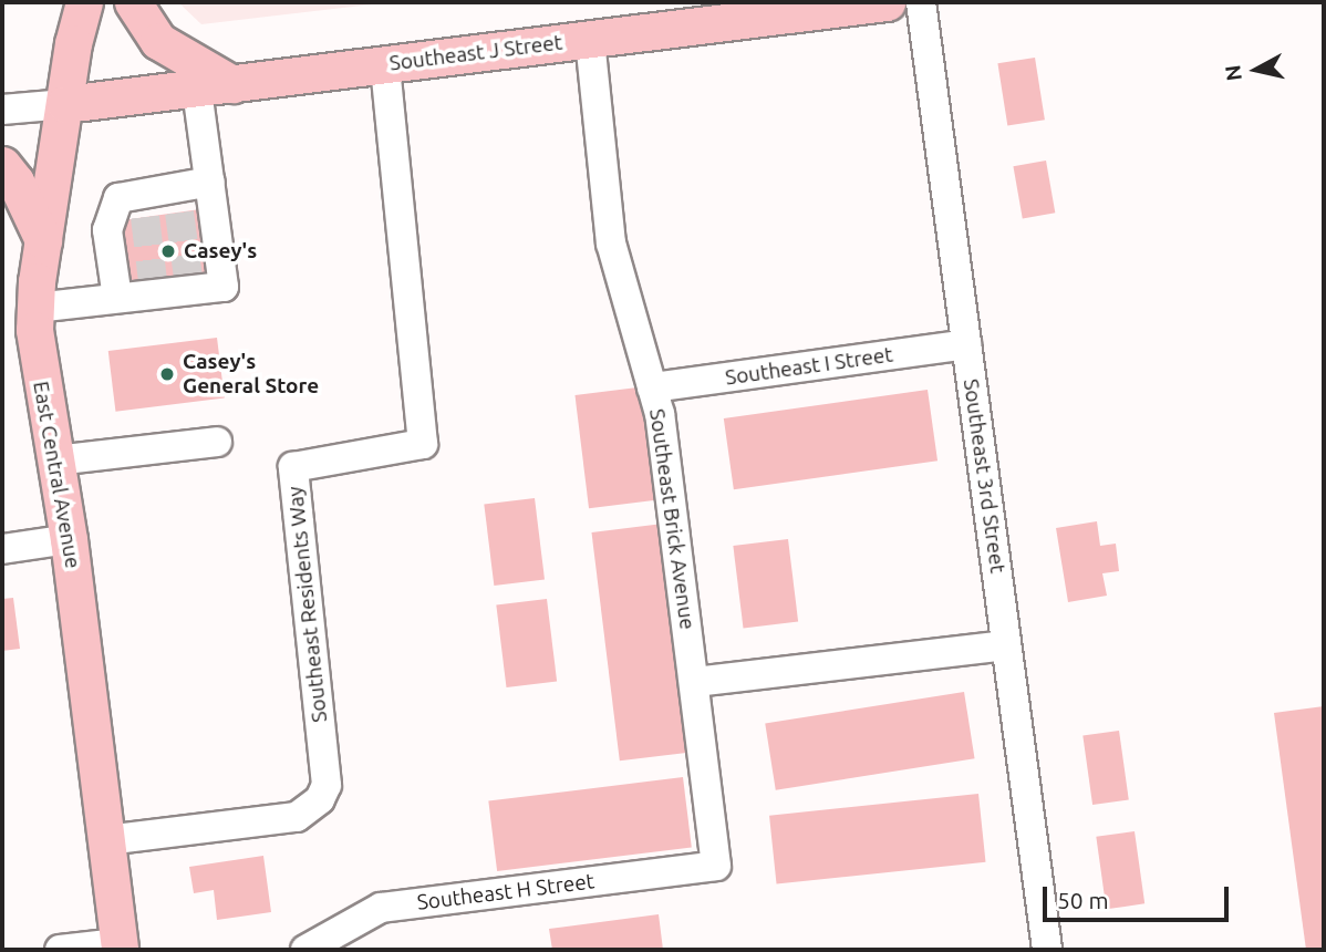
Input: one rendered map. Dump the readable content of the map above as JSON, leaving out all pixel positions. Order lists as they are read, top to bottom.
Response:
{
  "streets": {
    "main road": ["Southeast J Street", "East Central Avenue"],
    "street": [
      "Southeast I Street",
      "Southeast 3rd Street",
      "Southeast Brick Avenue",
      "Southeast Residents Way",
      "Southeast H Street"
    ]
  },
  "crossings": [
    ["Southeast J Street", "East Central Avenue"],
    ["Southeast J Street", "Southeast Brick Avenue"],
    ["Southeast J Street", "Southeast Residents Way"],
    ["Southeast I Street", "Southeast 3rd Street"],
    ["Southeast I Street", "Southeast Brick Avenue"],
    ["East Central Avenue", "Southeast Residents Way"],
    ["Southeast Brick Avenue", "Southeast H Street"]
  ],
  "places": ["Casey's", "Casey's General Store"],
  "scale_bar": "50 m",
  "north": "left"
}
